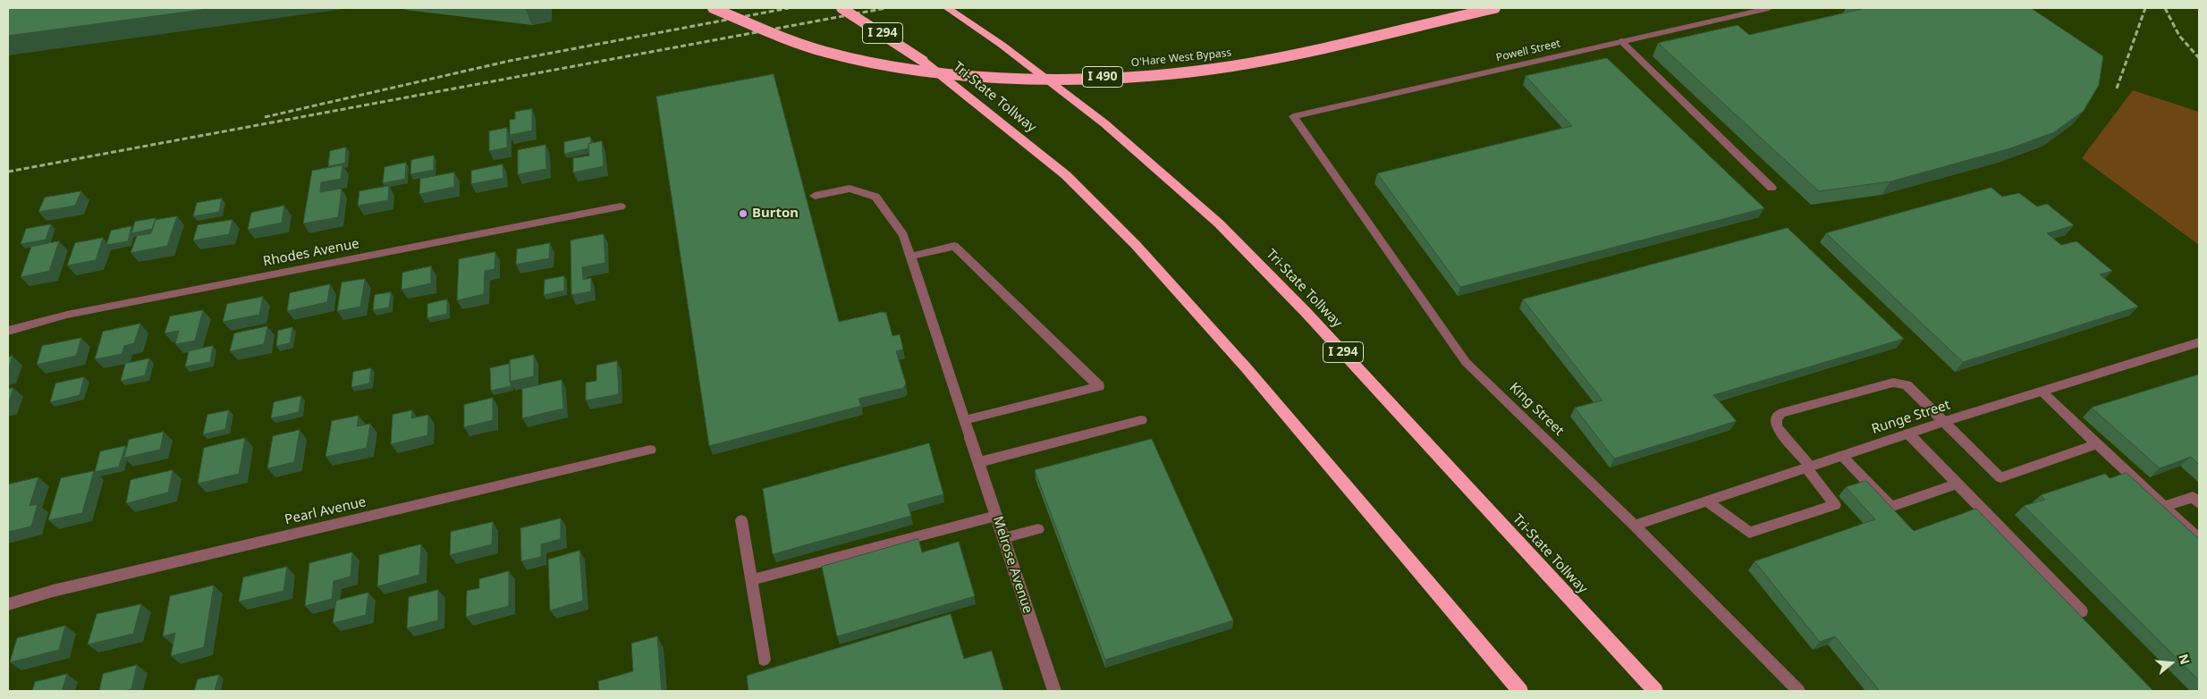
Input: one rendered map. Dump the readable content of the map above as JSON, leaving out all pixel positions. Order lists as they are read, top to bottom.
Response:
{
  "streets": {
    "highway": [
      "I 294",
      "O'Hare West Bypass",
      "I 490",
      "Tri-State Tollway"
    ],
    "street": [
      "Powell Street",
      "Rhodes Avenue",
      "King Street",
      "Runge Street",
      "Pearl Avenue",
      "Melrose Avenue"
    ]
  },
  "crossings": [
    ["Powell Street", "King Street"],
    ["King Street", "Runge Street"]
  ],
  "places": ["Burton"],
  "north": "right"
}
